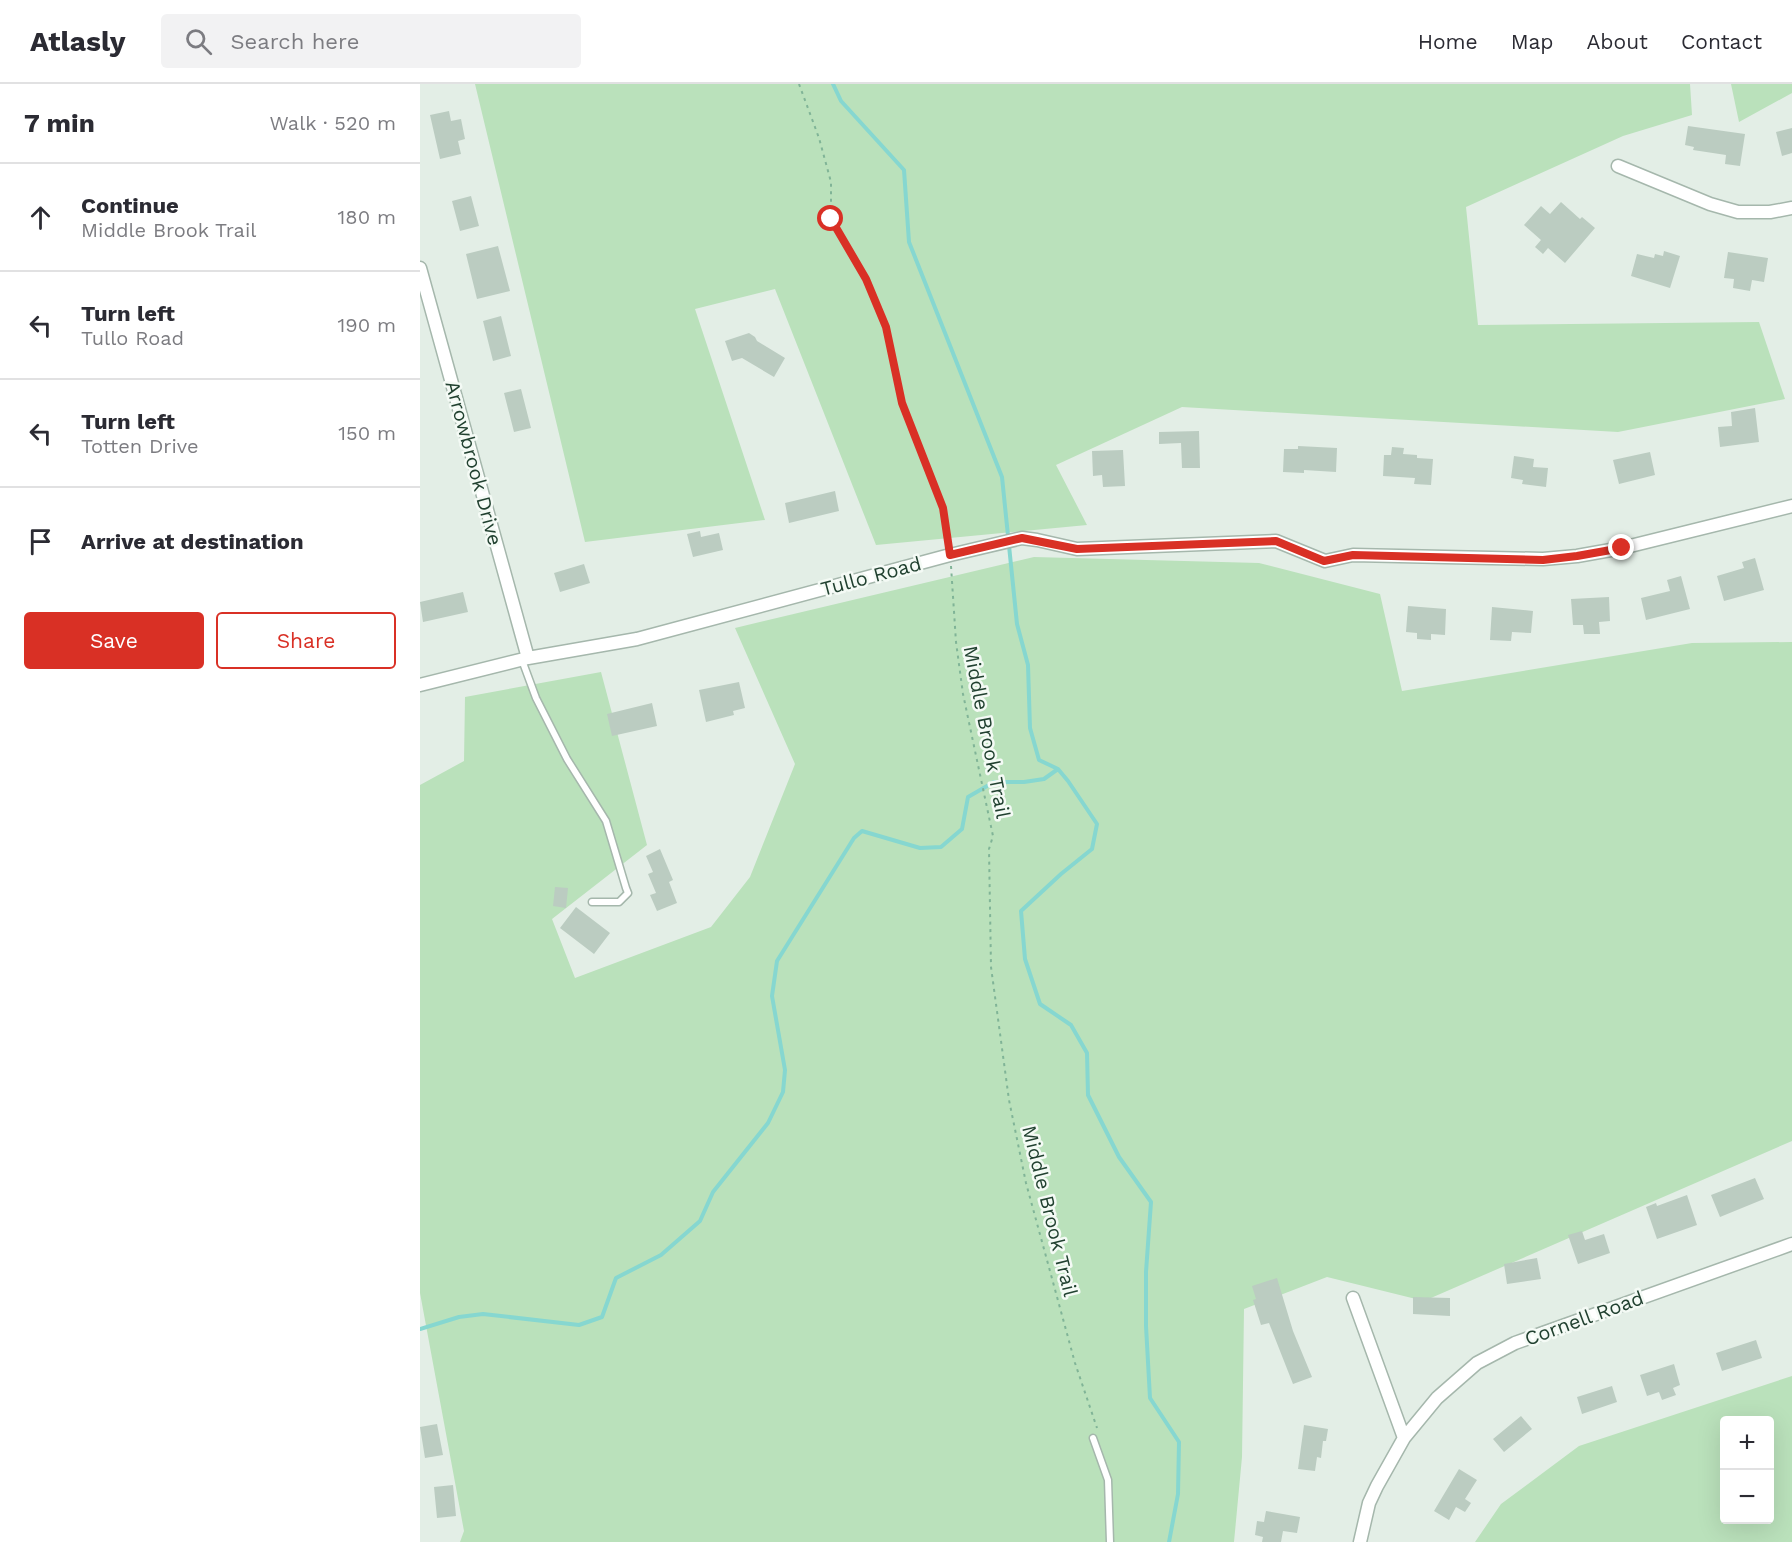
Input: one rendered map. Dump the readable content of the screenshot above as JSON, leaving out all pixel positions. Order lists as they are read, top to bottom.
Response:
{
  "streets": {
    "street": ["Arrowbrook Drive", "Tullo Road", "Cornell Road"],
    "path": ["Middle Brook Trail"]
  },
  "crossings": [
    ["Arrowbrook Drive", "Tullo Road"],
    ["Tullo Road", "Middle Brook Trail"]
  ],
  "page": {
    "header": "Atlasly",
    "search": "Search here",
    "nav": [
      "Home",
      "Map",
      "About",
      "Contact"
    ],
    "heading": ["7 min", "Walk · 520 m"],
    "list": [
      ["Continue", "Middle Brook Trail", "180 m"],
      ["Turn left", "Tullo Road", "190 m"],
      ["Turn left", "Totten Drive", "150 m"],
      "Arrive at destination"
    ],
    "buttons": ["Save", "Share"],
    "map_buttons": ["+", "−"]
  }
}
